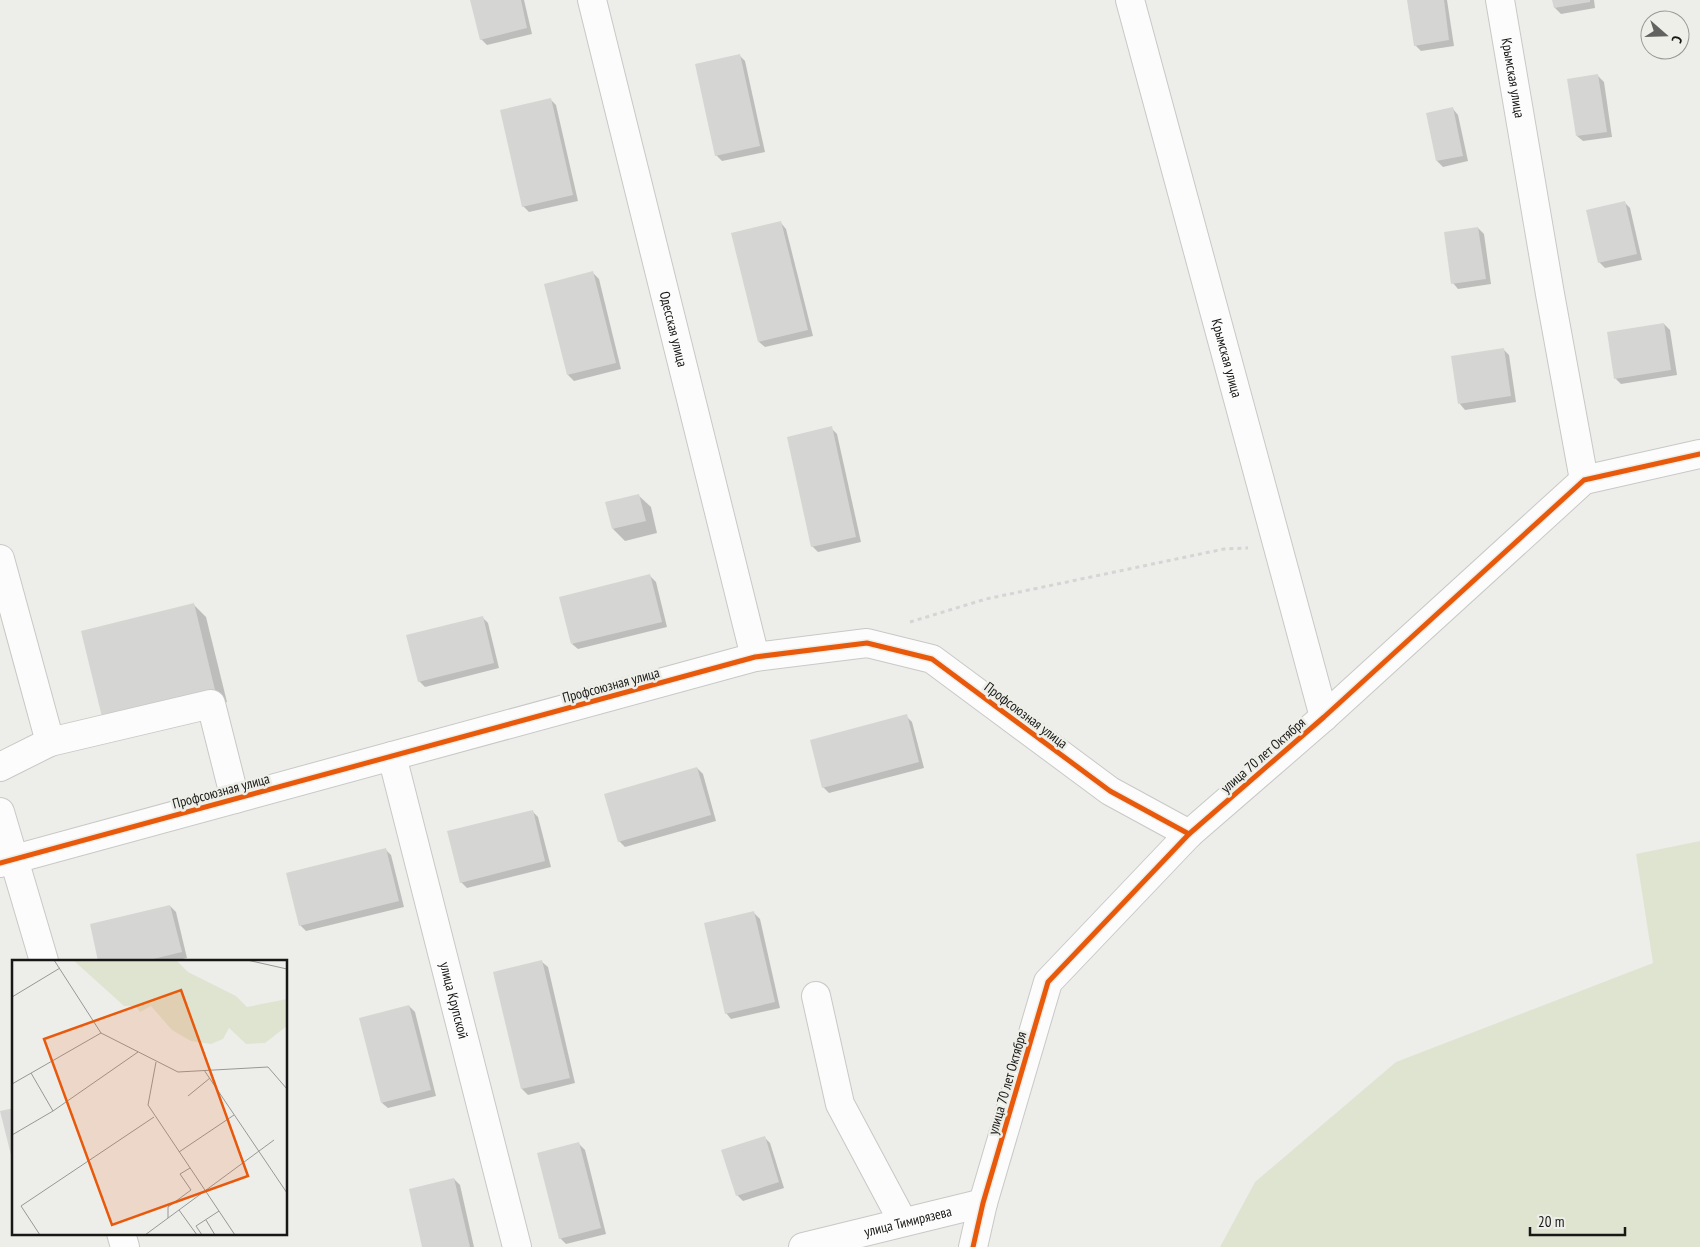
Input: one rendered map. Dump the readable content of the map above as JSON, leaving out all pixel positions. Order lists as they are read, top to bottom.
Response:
{
  "streets": {
    "street": [
      "Крымская улица",
      "Одесская улица",
      "Профсоюзная улица",
      "улица 70 лет Октября",
      "улица Крупской",
      "улица Тимирязева"
    ]
  },
  "crossings": [
    ["Крымская улица", "улица 70 лет Октября"],
    ["Одесская улица", "Профсоюзная улица"],
    ["Профсоюзная улица", "улица 70 лет Октября"],
    ["Профсоюзная улица", "улица Крупской"],
    ["улица 70 лет Октября", "улица Тимирязева"]
  ],
  "scale_bar": "20 m",
  "north": "right"
}
